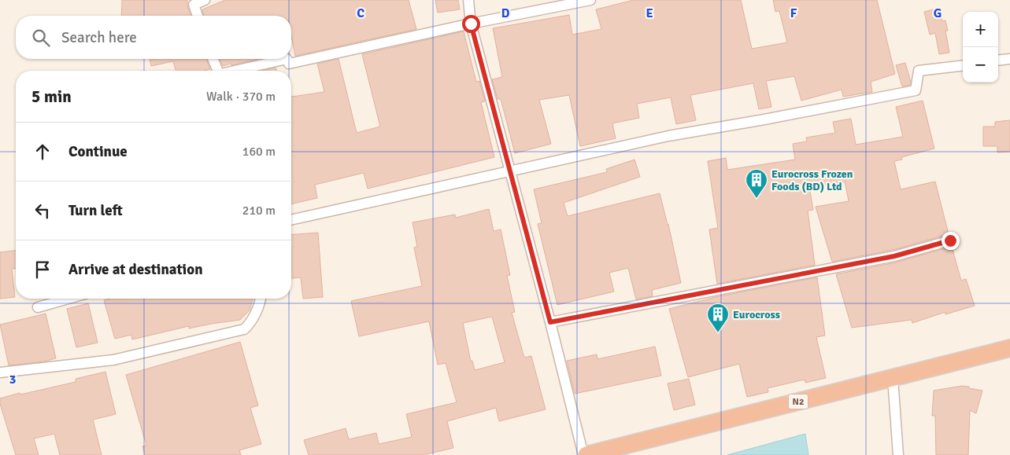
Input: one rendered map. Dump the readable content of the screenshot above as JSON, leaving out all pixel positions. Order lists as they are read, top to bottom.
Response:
{
  "streets": {
    "highway": ["N2"]
  },
  "places": {
    "building": ["Eurocross Frozen Foods (BD) Ltd", "Eurocross"]
  },
  "page": {
    "map_buttons": ["+", "−"],
    "search": "Search here",
    "heading": ["5 min", "Walk · 370 m"],
    "list": [
      ["Continue", "160 m"],
      ["Turn left", "210 m"],
      "Arrive at destination"
    ]
  },
  "grid": {
    "columns": [
      "C",
      "D",
      "E",
      "F",
      "G"
    ],
    "rows": ["3"]
  }
}
